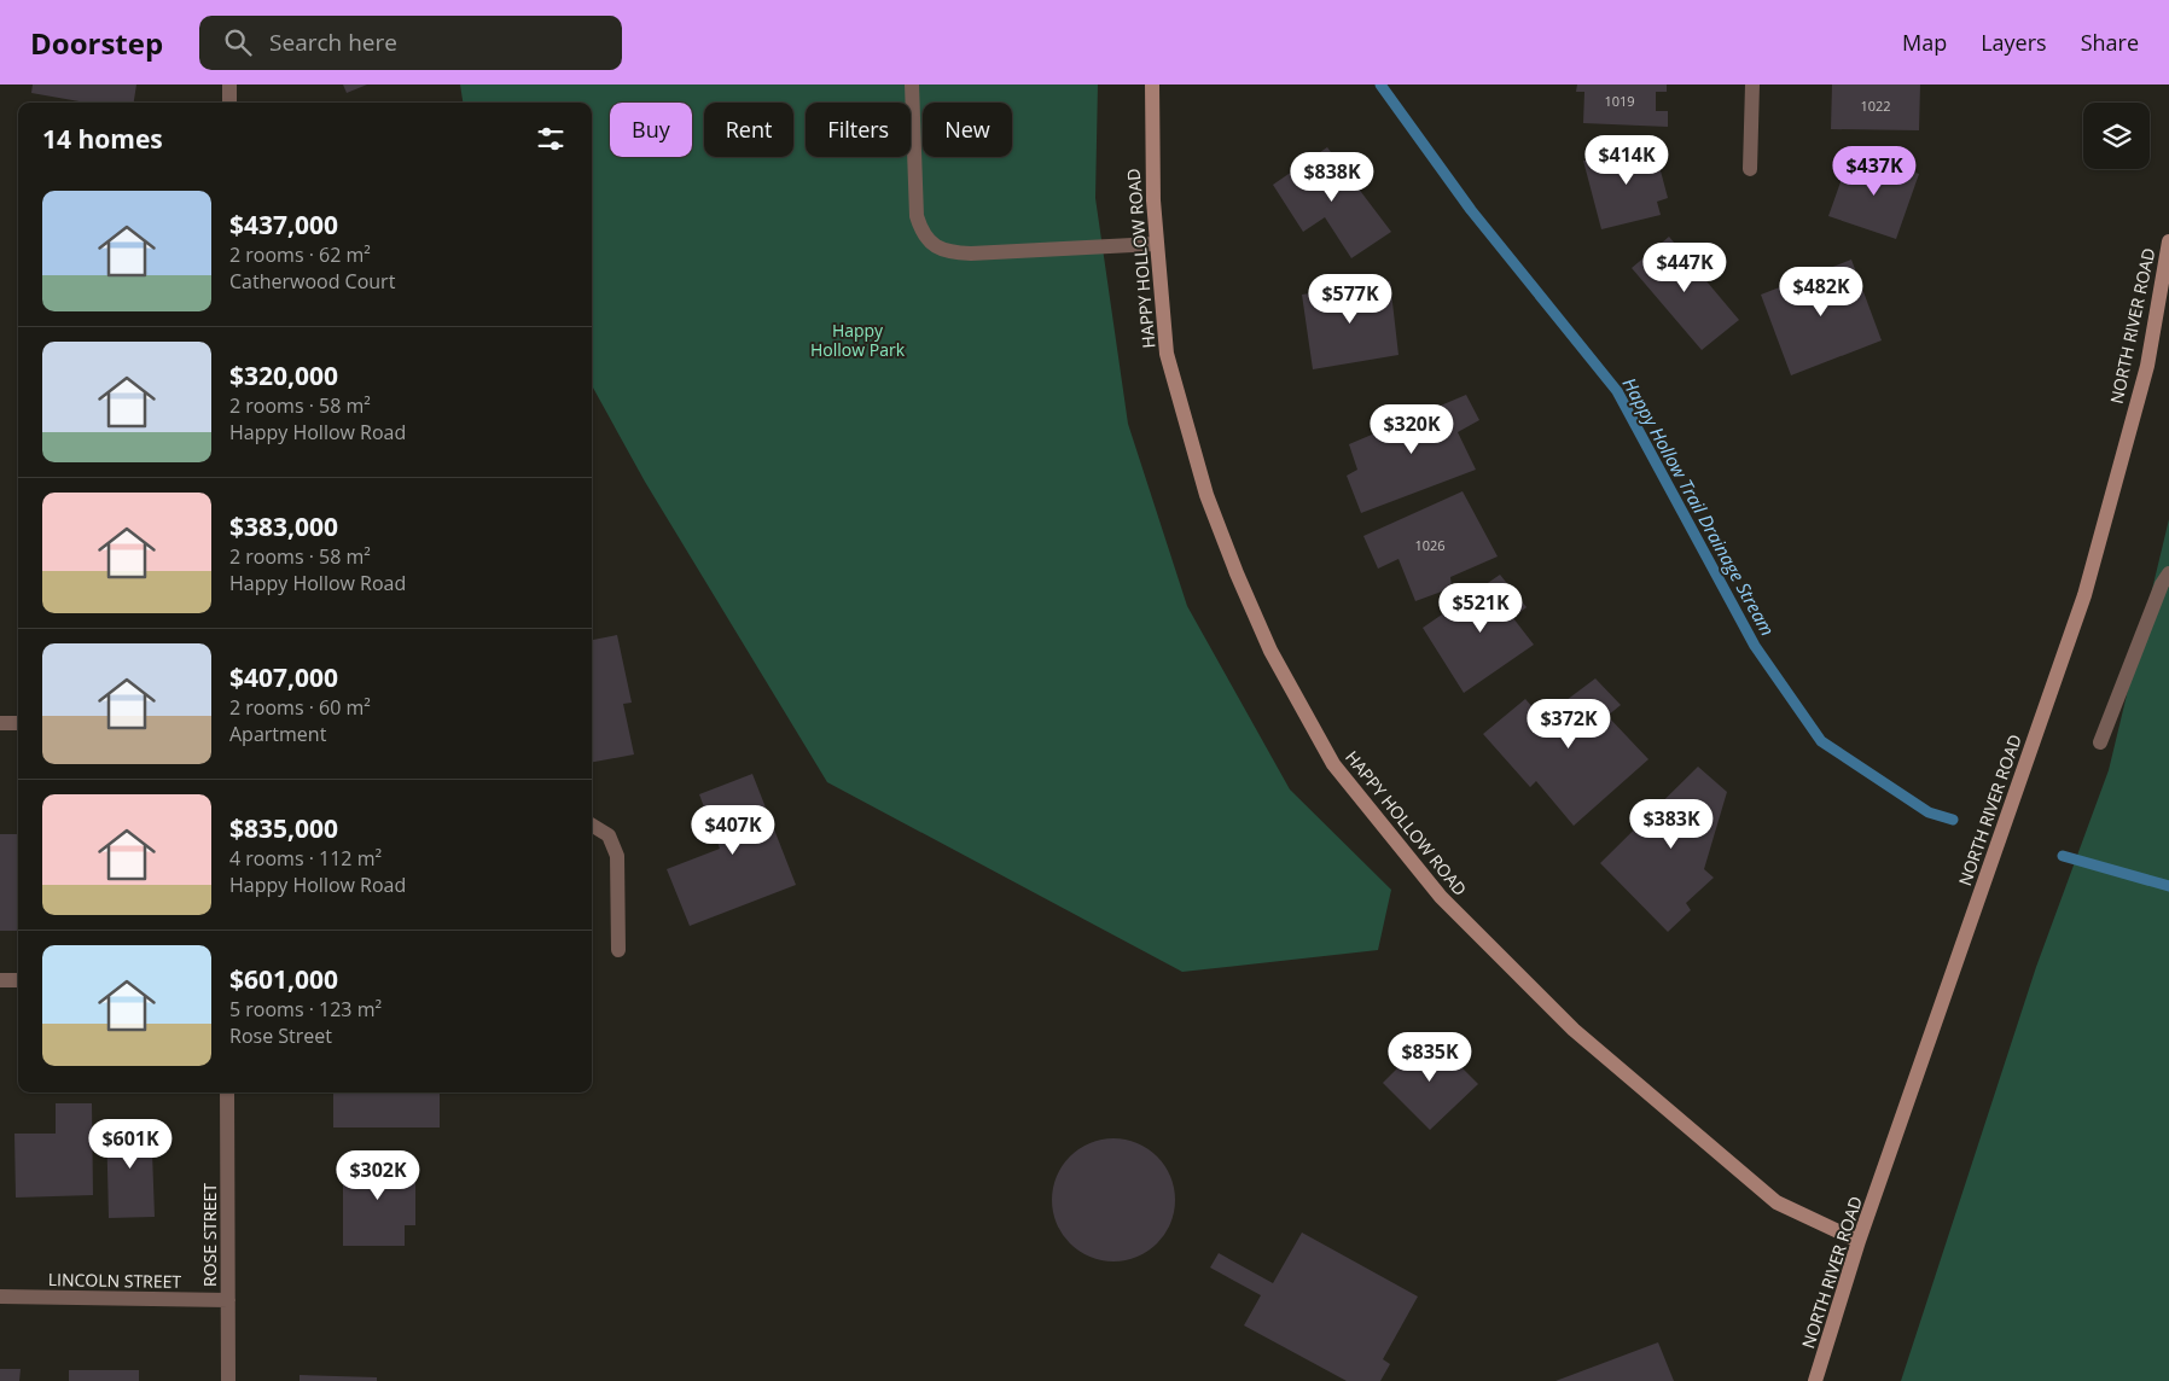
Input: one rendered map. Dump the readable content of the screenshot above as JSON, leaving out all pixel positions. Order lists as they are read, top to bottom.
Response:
{
  "streets": {
    "main road": ["HAPPY HOLLOW ROAD", "NORTH RIVER ROAD"],
    "street": ["ROSE STREET", "LINCOLN STREET"]
  },
  "crossings": [
    ["HAPPY HOLLOW ROAD", "NORTH RIVER ROAD"],
    ["ROSE STREET", "LINCOLN STREET"]
  ],
  "water": ["Happy Hollow Trail Drainage Stream"],
  "parks": ["Happy Hollow Park"],
  "house_numbers": ["1019", "1022", "1026"],
  "page": {
    "header": "Doorstep",
    "search": "Search here",
    "nav": ["Map", "Layers", "Share"],
    "chip": [
      "Buy",
      "Rent",
      "Filters",
      "New"
    ],
    "heading": "14 homes",
    "price": [
      "$414K",
      "$437K",
      "$838K",
      "$447K",
      "$482K",
      "$577K",
      "$320K",
      "$521K",
      "$372K",
      "$383K",
      "$407K",
      "$835K",
      "$601K",
      "$302K"
    ],
    "list": [
      {
        "name": "$437,000",
        "note": "2 rooms · 62 m² · Catherwood Court"
      },
      {
        "name": "$320,000",
        "note": "2 rooms · 58 m² · Happy Hollow Road"
      },
      {
        "name": "$383,000",
        "note": "2 rooms · 58 m² · Happy Hollow Road"
      },
      {
        "name": "$407,000",
        "note": "2 rooms · 60 m² · Apartment"
      },
      {
        "name": "$835,000",
        "note": "4 rooms · 112 m² · Happy Hollow Road"
      },
      {
        "name": "$601,000",
        "note": "5 rooms · 123 m² · Rose Street"
      }
    ]
  }
}
